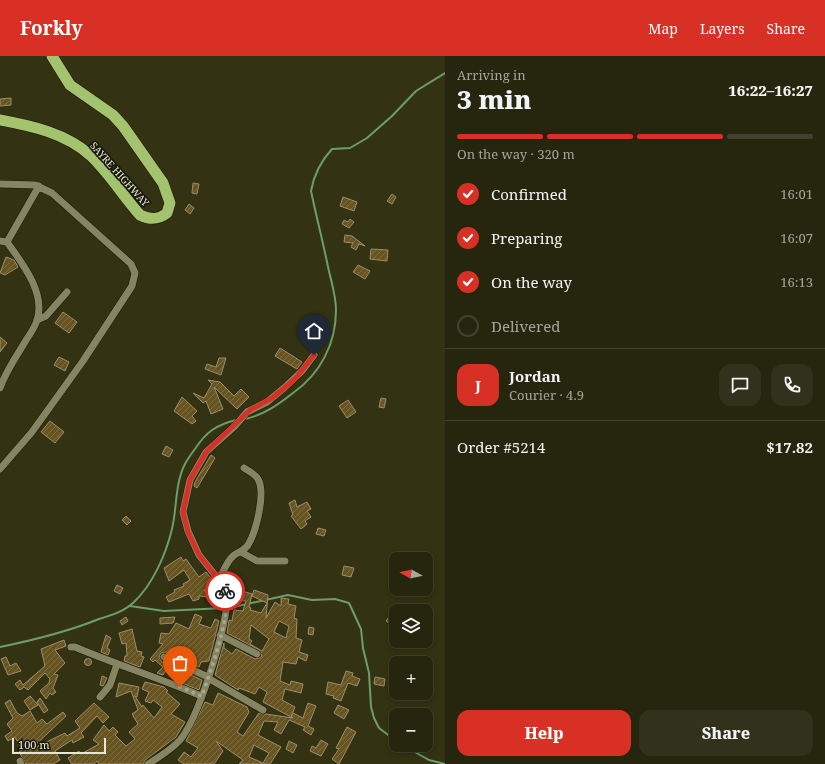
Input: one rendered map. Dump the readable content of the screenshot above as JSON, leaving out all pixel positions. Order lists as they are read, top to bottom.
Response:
{
  "streets": {
    "highway": ["SAYRE HIGHWAY"]
  },
  "scale_bar": "100 m",
  "north": "left",
  "page": {
    "header": "Forkly",
    "nav": ["Map", "Layers", "Share"],
    "heading": ["3 min", "Arriving in", "16:22–16:27"],
    "panel": [
      "Jordan",
      "Courier · 4.9",
      "Order #5214",
      "$17.82"
    ],
    "bar": "On the way · 320 m",
    "list": [
      ["Confirmed", "16:01"],
      ["Preparing", "16:07"],
      ["On the way", "16:13"],
      "Delivered"
    ],
    "round": "J",
    "map_buttons": ["+", "−"],
    "buttons": ["Help", "Share"],
    "scale": "100 m"
  }
}
